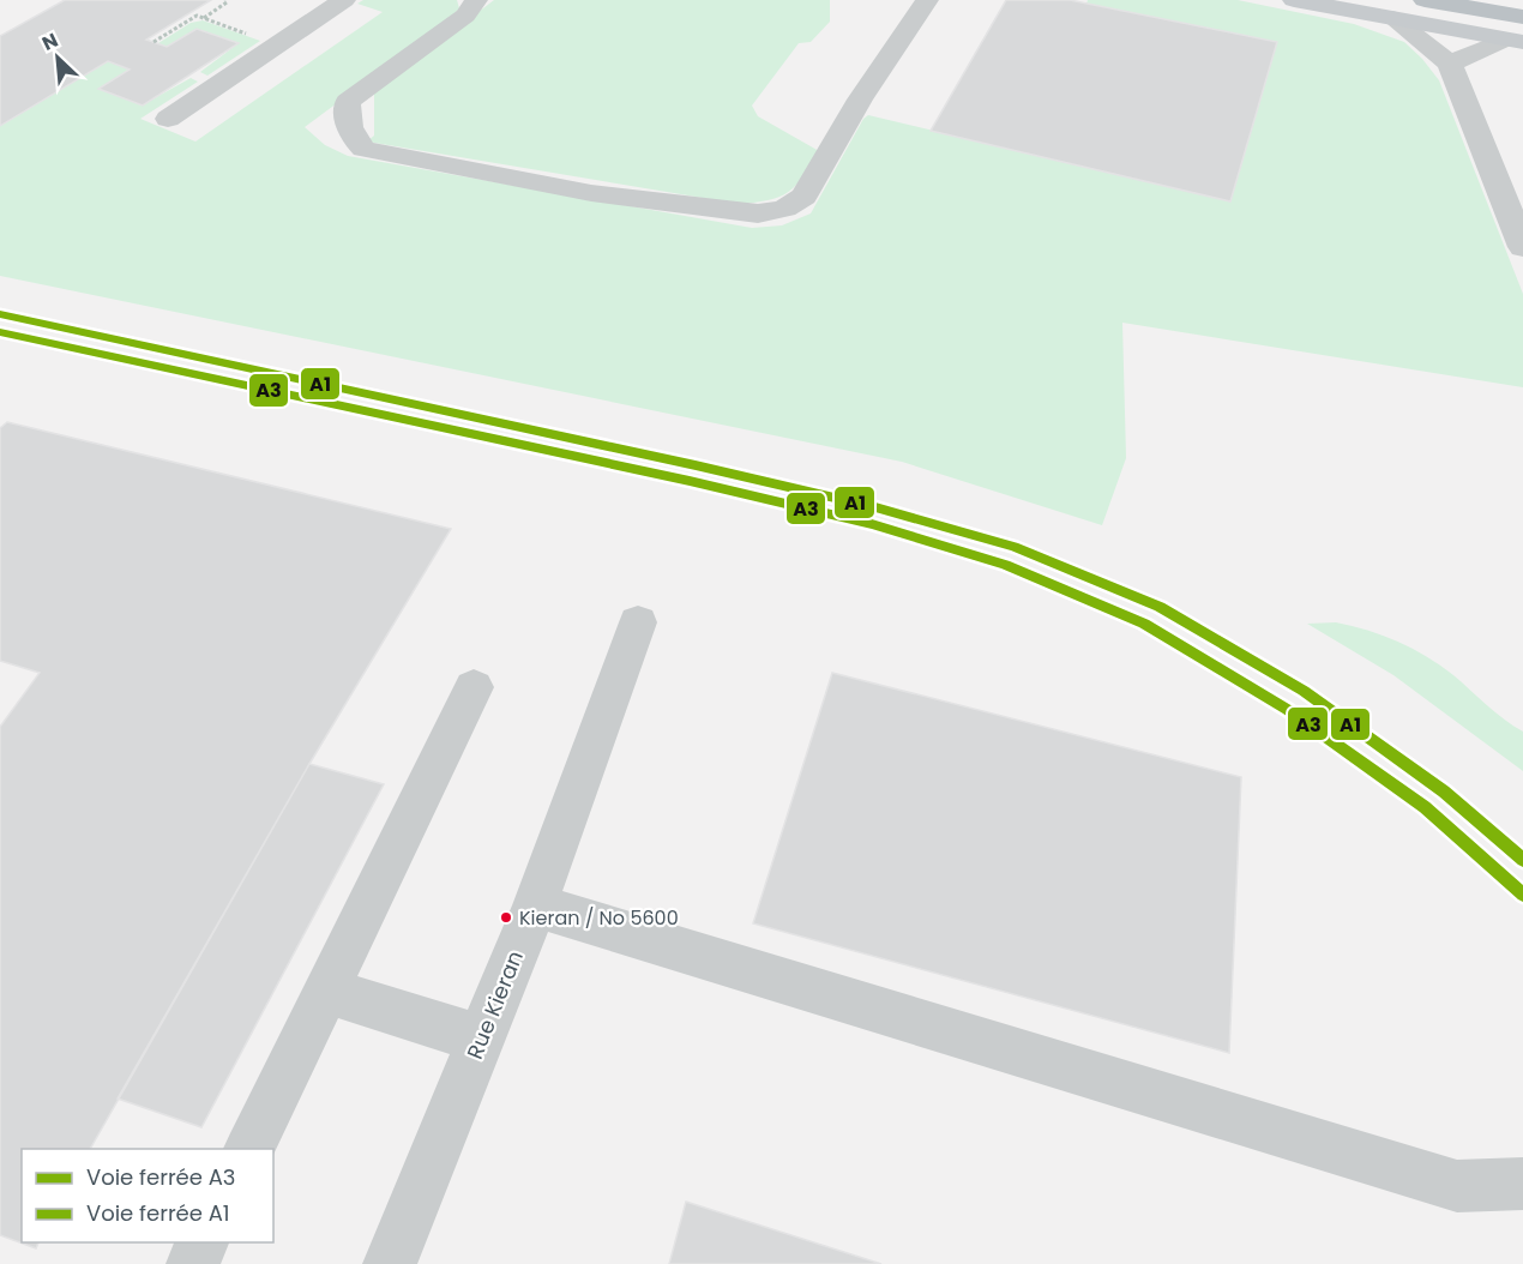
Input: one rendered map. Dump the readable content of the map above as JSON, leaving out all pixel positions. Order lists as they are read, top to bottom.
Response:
{
  "streets": {
    "street": ["Rue Kieran"]
  },
  "places": ["Kieran / No 5600"],
  "lines": ["rail line A1", "rail line A3"],
  "legend": ["Voie ferrée A3", "Voie ferrée A1"],
  "north": "top left"
}
